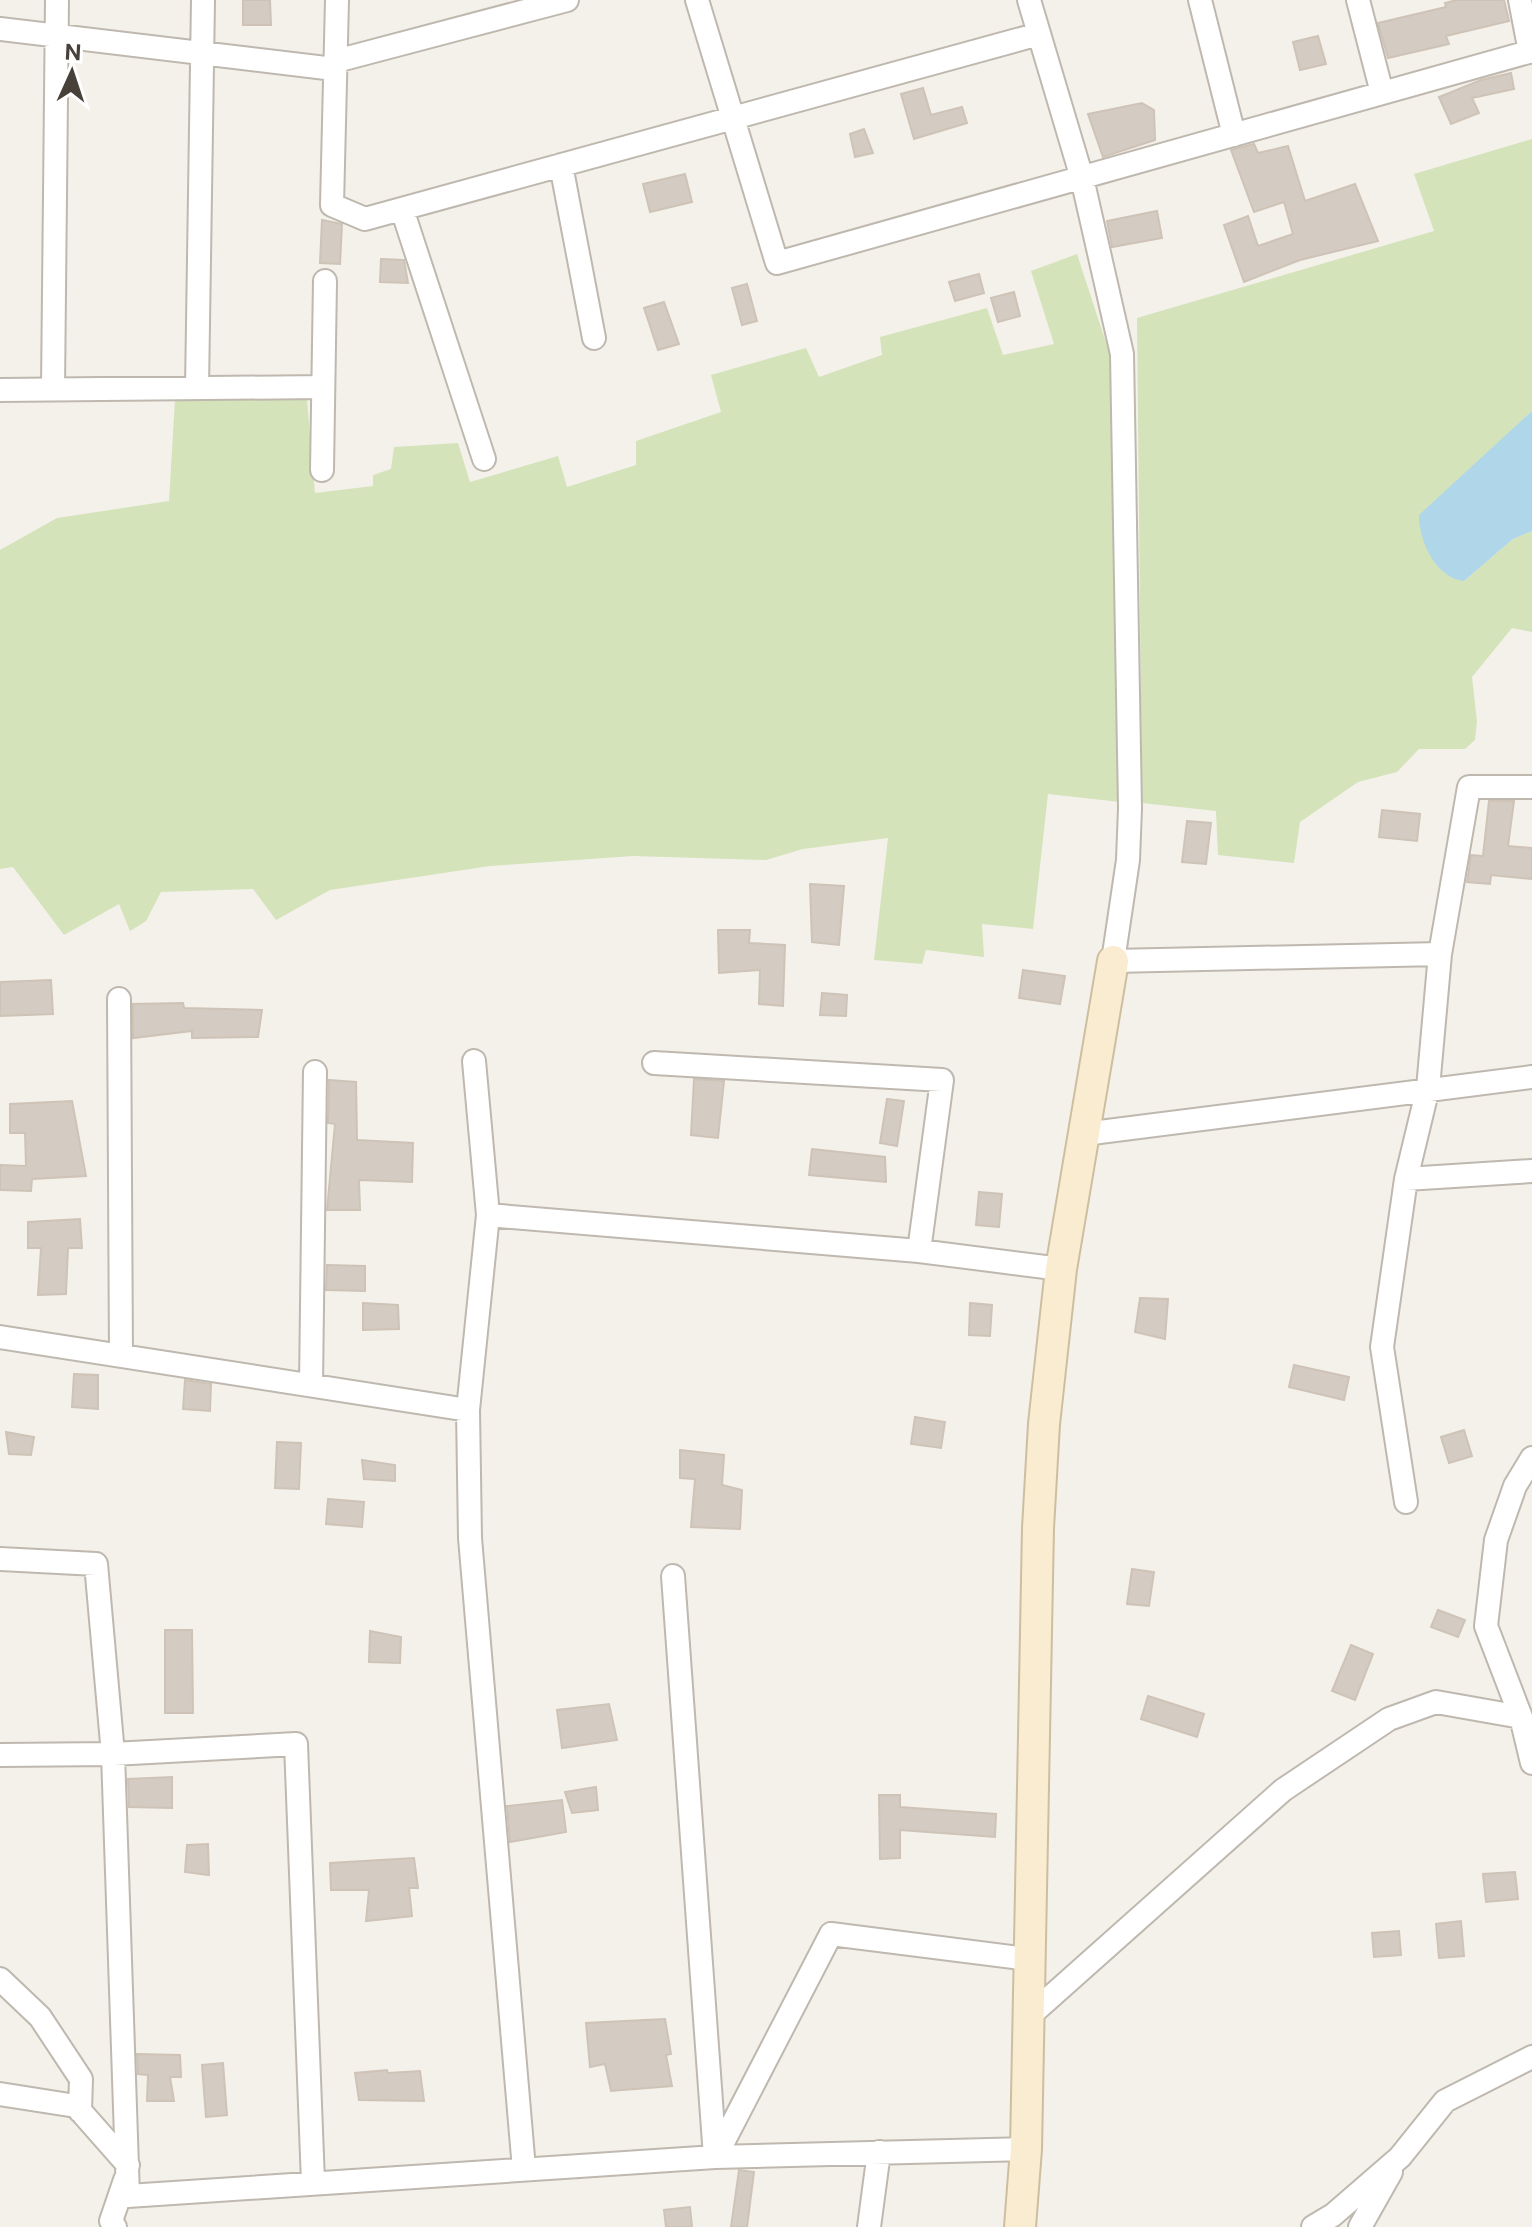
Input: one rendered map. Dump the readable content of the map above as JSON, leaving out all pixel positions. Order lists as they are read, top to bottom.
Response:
{
  "north": "top"
}
